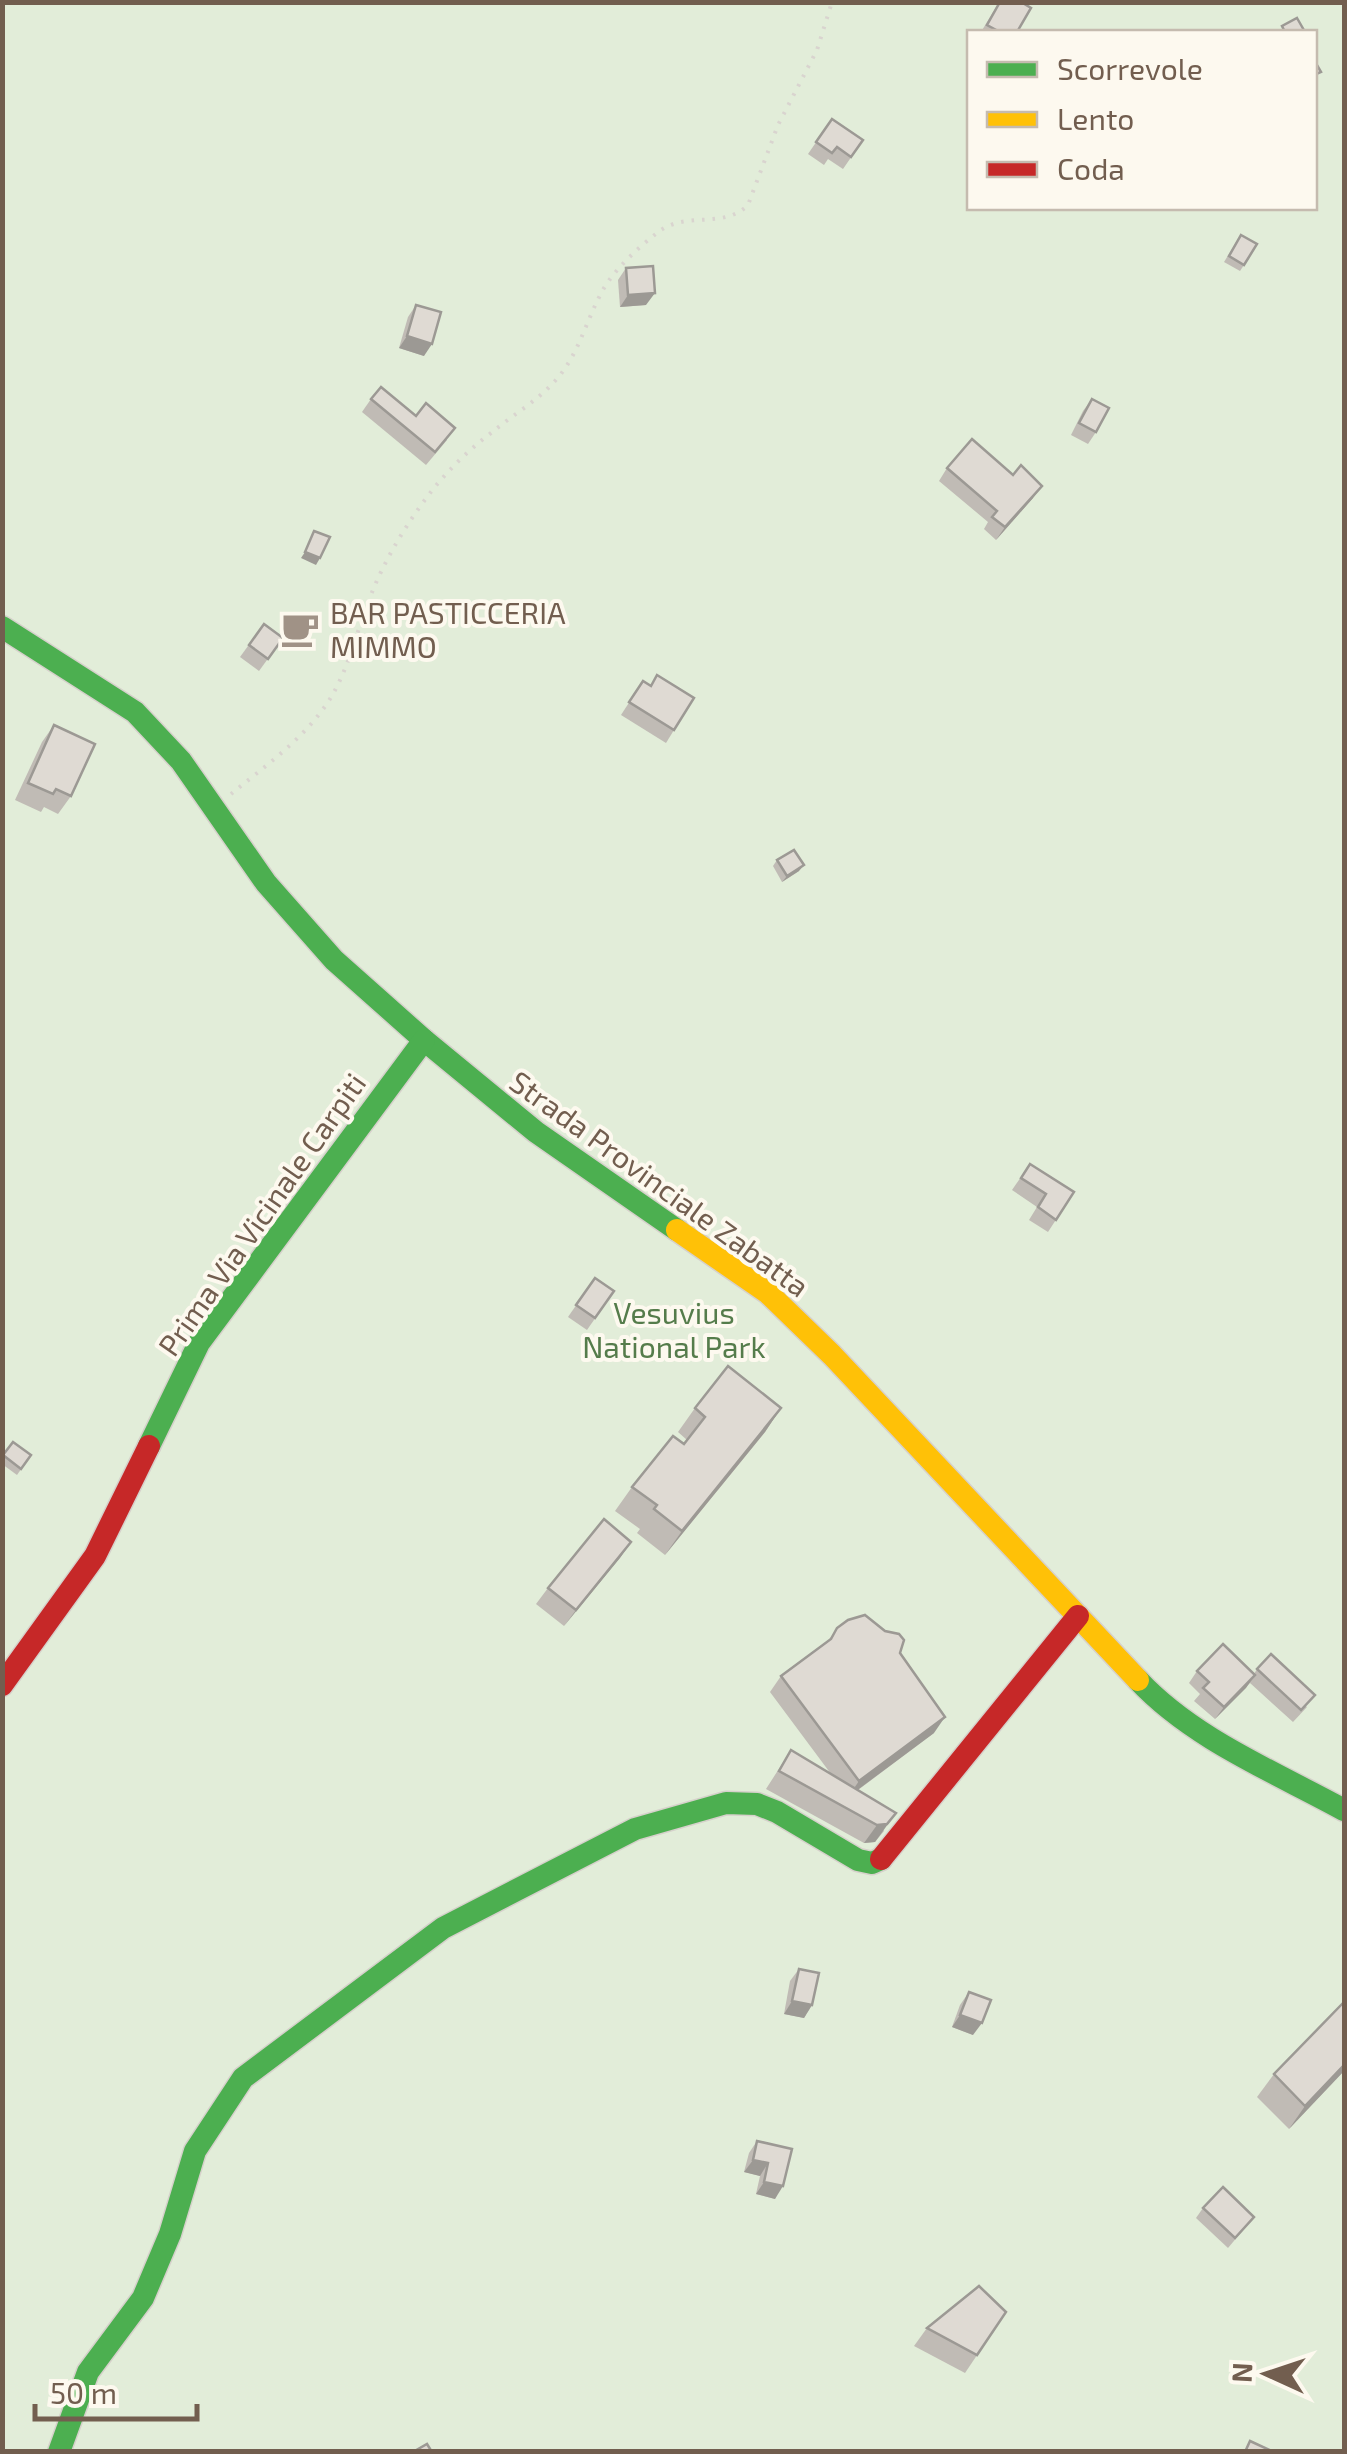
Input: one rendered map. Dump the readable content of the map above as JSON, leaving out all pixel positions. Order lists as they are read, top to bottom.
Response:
{
  "streets": {
    "street": ["Strada Provinciale Zabatta", "Prima Via Vicinale Carpiti"]
  },
  "crossings": [
    ["Strada Provinciale Zabatta", "Prima Via Vicinale Carpiti"]
  ],
  "parks": ["Vesuvius National Park"],
  "places": {
    "cafe": ["BAR PASTICCERIA MIMMO"]
  },
  "legend": ["Scorrevole", "Lento", "Coda"],
  "scale_bar": "50 m",
  "north": "left"
}
